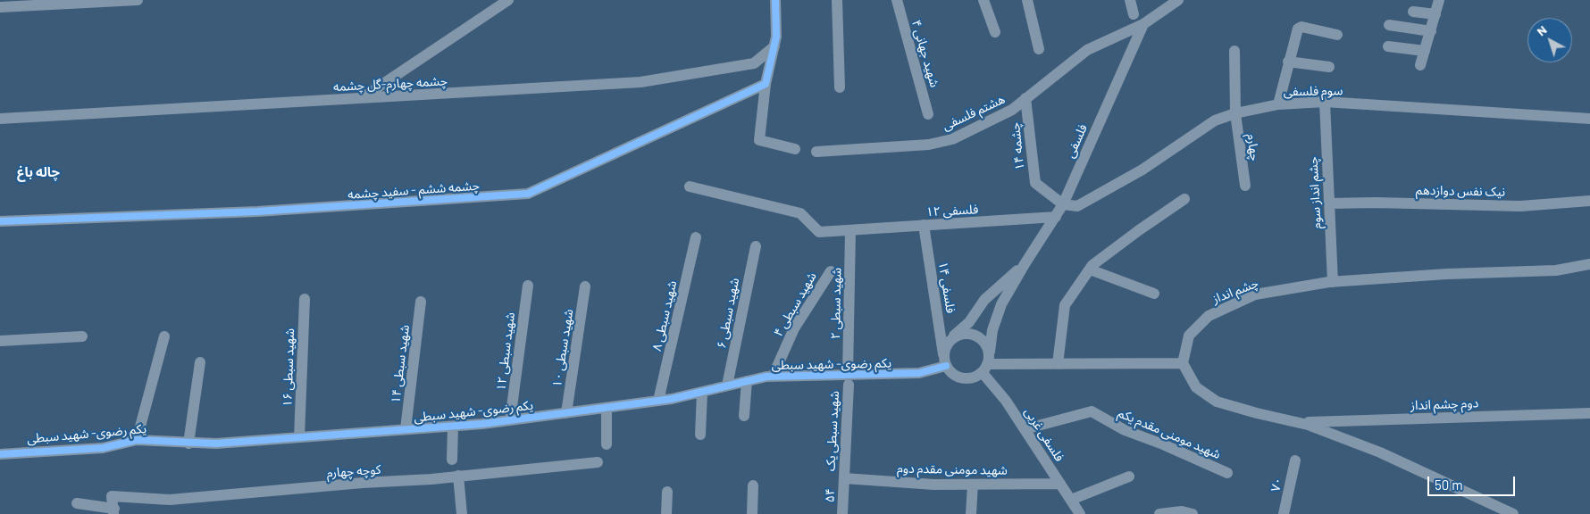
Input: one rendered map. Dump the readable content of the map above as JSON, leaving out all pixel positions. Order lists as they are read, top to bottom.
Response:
{
  "streets": {
    "street": [
      "۴ شهید جهانی",
      "چشمه چهارم-گل چشمه",
      "سوم فلسفی",
      "هشتم فلسفی",
      "فلسفی",
      "۱۴ چشمه",
      "چهارم",
      "چشمه ششم - سفید چشمه",
      "نیک نفس دوازدهم",
      "چشم انداز سوم",
      "۱۲ فلسفی",
      "۱۴ فلسفی",
      "چشم انداز",
      "۲ شهید سبطی",
      "۴ شهید سبطی",
      "۶ شهید سبطی",
      "۸ شهید سبطی",
      "۱۰ شهید سبطی",
      "۱۲ شهید سبطی",
      "شهید سبطی ۱۴",
      "یکم رضوی- شهید سبطی",
      "شهید سبطی ۱۶",
      "دوم چشم انداز",
      "شهید سبطی یک",
      "شهید مومنی مقدم یکم",
      "فلسفی غربی",
      "شهید مومنی مقدم دوم",
      "کوچه چهارم",
      "۷۰",
      "۵۴"
    ]
  },
  "crossings": [
    ["سوم فلسفی", "فلسفی"],
    ["سوم فلسفی", "۱۴ چشمه"],
    ["سوم فلسفی", "چهارم"],
    ["سوم فلسفی", "چشم انداز سوم"],
    ["هشتم فلسفی", "فلسفی"],
    ["هشتم فلسفی", "۱۴ چشمه"],
    ["فلسفی", "۱۴ چشمه"],
    ["فلسفی", "۱۲ فلسفی"],
    ["نیک نفس دوازدهم", "چشم انداز سوم"],
    ["چشم انداز سوم", "چشم انداز"],
    ["۱۲ فلسفی", "۱۴ فلسفی"],
    ["۱۲ فلسفی", "۲ شهید سبطی"],
    ["۱۴ فلسفی", "یکم رضوی- شهید سبطی"],
    ["۱۴ فلسفی", "فلسفی غربی"],
    ["۲ شهید سبطی", "یکم رضوی- شهید سبطی"],
    ["۲ شهید سبطی", "شهید سبطی یک"],
    ["۴ شهید سبطی", "یکم رضوی- شهید سبطی"],
    ["۶ شهید سبطی", "یکم رضوی- شهید سبطی"],
    ["۸ شهید سبطی", "یکم رضوی- شهید سبطی"],
    ["۱۰ شهید سبطی", "یکم رضوی- شهید سبطی"],
    ["۱۲ شهید سبطی", "یکم رضوی- شهید سبطی"],
    ["شهید سبطی ۱۴", "یکم رضوی- شهید سبطی"],
    ["یکم رضوی- شهید سبطی", "شهید سبطی ۱۶"],
    ["یکم رضوی- شهید سبطی", "شهید سبطی یک"],
    ["یکم رضوی- شهید سبطی", "فلسفی غربی"],
    ["شهید سبطی یک", "شهید مومنی مقدم دوم"],
    ["شهید سبطی یک", "۵۴"],
    ["شهید مومنی مقدم یکم", "فلسفی غربی"],
    ["فلسفی غربی", "شهید مومنی مقدم دوم"],
    ["شهید مومنی مقدم دوم", "۵۴"]
  ],
  "districts": ["چاله باغ"],
  "scale_bar": "50 m",
  "north": "top left"
}
